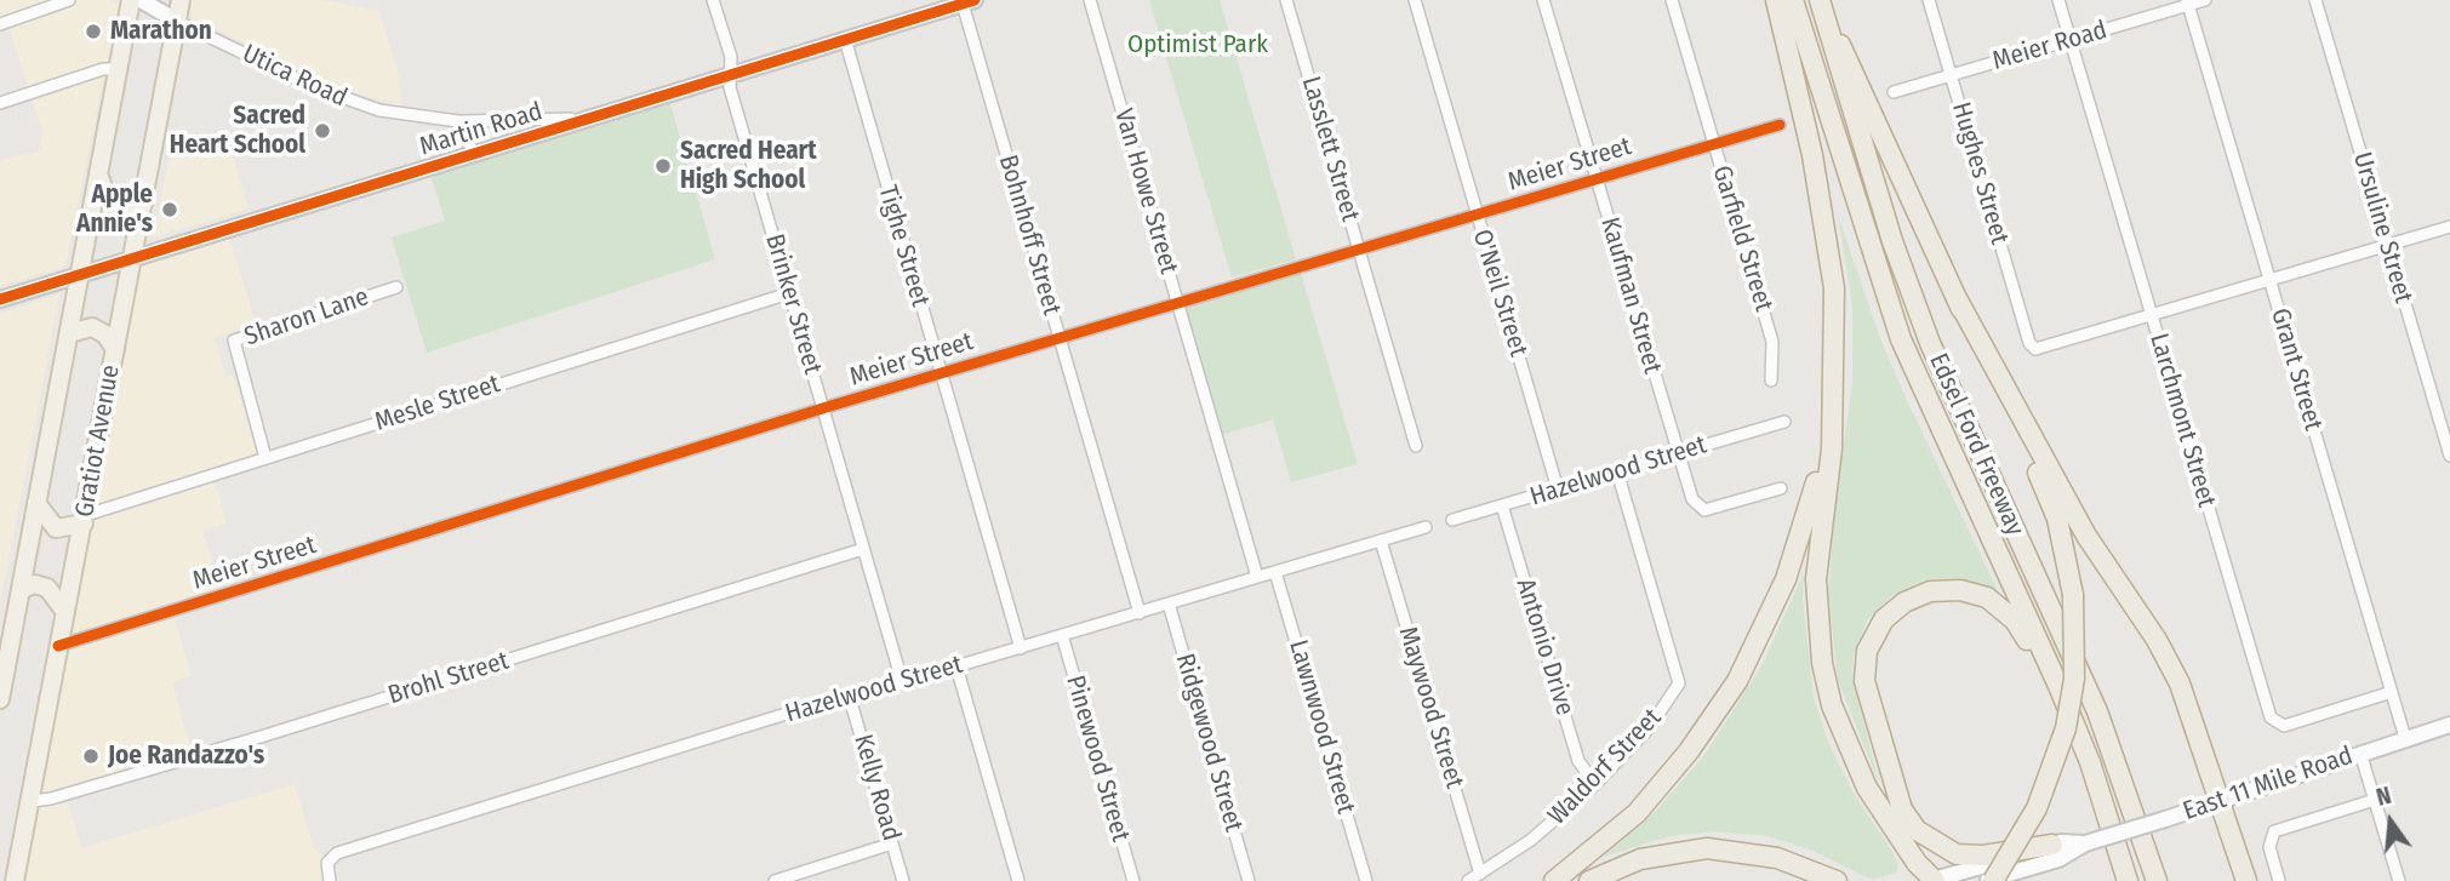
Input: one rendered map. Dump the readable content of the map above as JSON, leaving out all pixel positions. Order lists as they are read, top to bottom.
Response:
{
  "streets": {
    "highway": ["Edsel Ford Freeway"],
    "main road": ["Gratiot Avenue"],
    "street": [
      "Meier Road",
      "Utica Road",
      "Martin Road",
      "Lasslett Street",
      "Meier Street",
      "Hughes Street",
      "Van Howe Street",
      "Ursuline Street",
      "Bohnhoff Street",
      "Garfield Street",
      "Tighe Street",
      "O'Neil Street",
      "Kaufman Street",
      "Brinker Street",
      "Sharon Lane",
      "Grant Street",
      "Mesle Street",
      "Larchmont Street",
      "Hazelwood Street",
      "Antonio Drive",
      "Brohl Street",
      "Maywood Street",
      "Lawnwood Street",
      "Ridgewood Street",
      "Pinewood Street",
      "Waldorf Street",
      "East 11 Mile Road",
      "Kelly Road"
    ]
  },
  "crossings": [
    ["Meier Road", "Hughes Street"],
    ["Meier Road", "Grant Street"],
    ["Meier Road", "Larchmont Street"],
    ["Utica Road", "Martin Road"],
    ["Utica Road", "Gratiot Avenue"],
    ["Martin Road", "Bohnhoff Street"],
    ["Martin Road", "Tighe Street"],
    ["Martin Road", "Brinker Street"],
    ["Martin Road", "Gratiot Avenue"],
    ["Lasslett Street", "Meier Street"],
    ["Meier Street", "Van Howe Street"],
    ["Meier Street", "Bohnhoff Street"],
    ["Meier Street", "Garfield Street"],
    ["Meier Street", "Tighe Street"],
    ["Meier Street", "O'Neil Street"],
    ["Meier Street", "Kaufman Street"],
    ["Meier Street", "Brinker Street"],
    ["Meier Street", "Gratiot Avenue"],
    ["Hughes Street", "Larchmont Street"],
    ["Van Howe Street", "Hazelwood Street"],
    ["Bohnhoff Street", "Hazelwood Street"],
    ["Tighe Street", "Hazelwood Street"],
    ["O'Neil Street", "Hazelwood Street"],
    ["Kaufman Street", "Hazelwood Street"],
    ["Brinker Street", "Mesle Street"],
    ["Brinker Street", "Hazelwood Street"],
    ["Brinker Street", "Brohl Street"],
    ["Sharon Lane", "Mesle Street"],
    ["Grant Street", "Larchmont Street"],
    ["Grant Street", "East 11 Mile Road"],
    ["Mesle Street", "Gratiot Avenue"],
    ["Gratiot Avenue", "Brohl Street"],
    ["Hazelwood Street", "Antonio Drive"],
    ["Hazelwood Street", "Maywood Street"],
    ["Hazelwood Street", "Lawnwood Street"],
    ["Hazelwood Street", "Ridgewood Street"],
    ["Hazelwood Street", "Pinewood Street"],
    ["Hazelwood Street", "Waldorf Street"],
    ["Hazelwood Street", "Kelly Road"],
    ["Antonio Drive", "Waldorf Street"],
    ["Maywood Street", "Waldorf Street"]
  ],
  "parks": ["Optimist Park"],
  "places": [
    "Marathon",
    "Sacred Heart School",
    "Sacred Heart High School",
    "Apple Annie's",
    "Joe Randazzo's"
  ],
  "north": "top"
}
